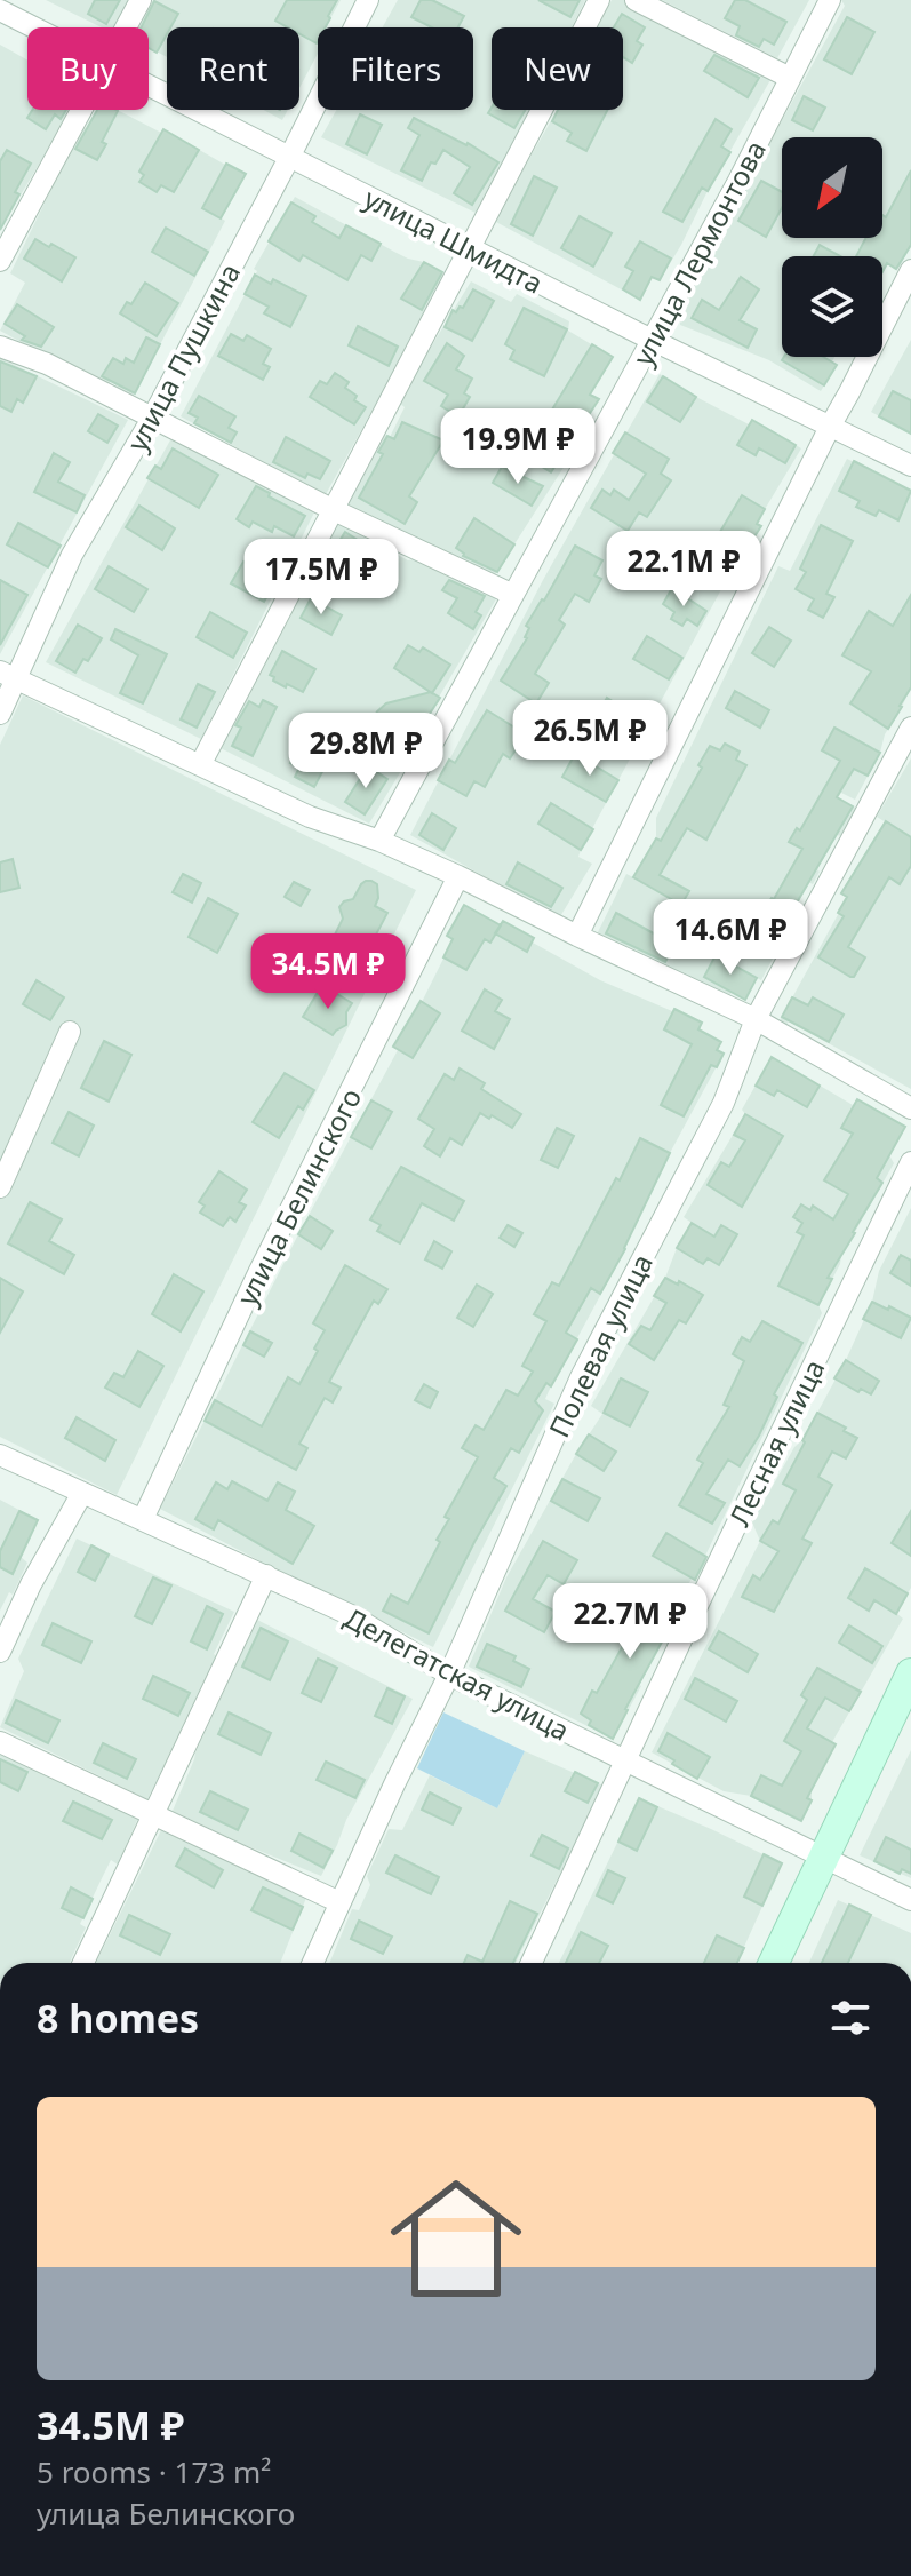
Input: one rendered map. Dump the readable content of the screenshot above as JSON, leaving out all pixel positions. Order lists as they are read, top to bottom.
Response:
{
  "streets": {
    "street": [
      "улица Шмидта",
      "улица Лермонтова",
      "улица Пушкина",
      "улица Белинского",
      "Полевая улица",
      "Лесная улица",
      "Делегатская улица"
    ]
  },
  "crossings": [
    ["улица Шмидта", "улица Лермонтова"],
    ["улица Шмидта", "улица Пушкина"],
    ["улица Белинского", "Делегатская улица"],
    ["Полевая улица", "Делегатская улица"],
    ["Лесная улица", "Делегатская улица"]
  ],
  "north": "bottom left",
  "page": {
    "chip": [
      "Buy",
      "Rent",
      "Filters",
      "New"
    ],
    "price": [
      "19.9M ₽",
      "22.1M ₽",
      "17.5M ₽",
      "26.5M ₽",
      "29.8M ₽",
      "14.6M ₽",
      "34.5M ₽",
      "22.7M ₽"
    ],
    "heading": "8 homes",
    "list": [
      {
        "name": "34.5M ₽",
        "note": "5 rooms · 173 m² · улица Белинского"
      }
    ]
  }
}
